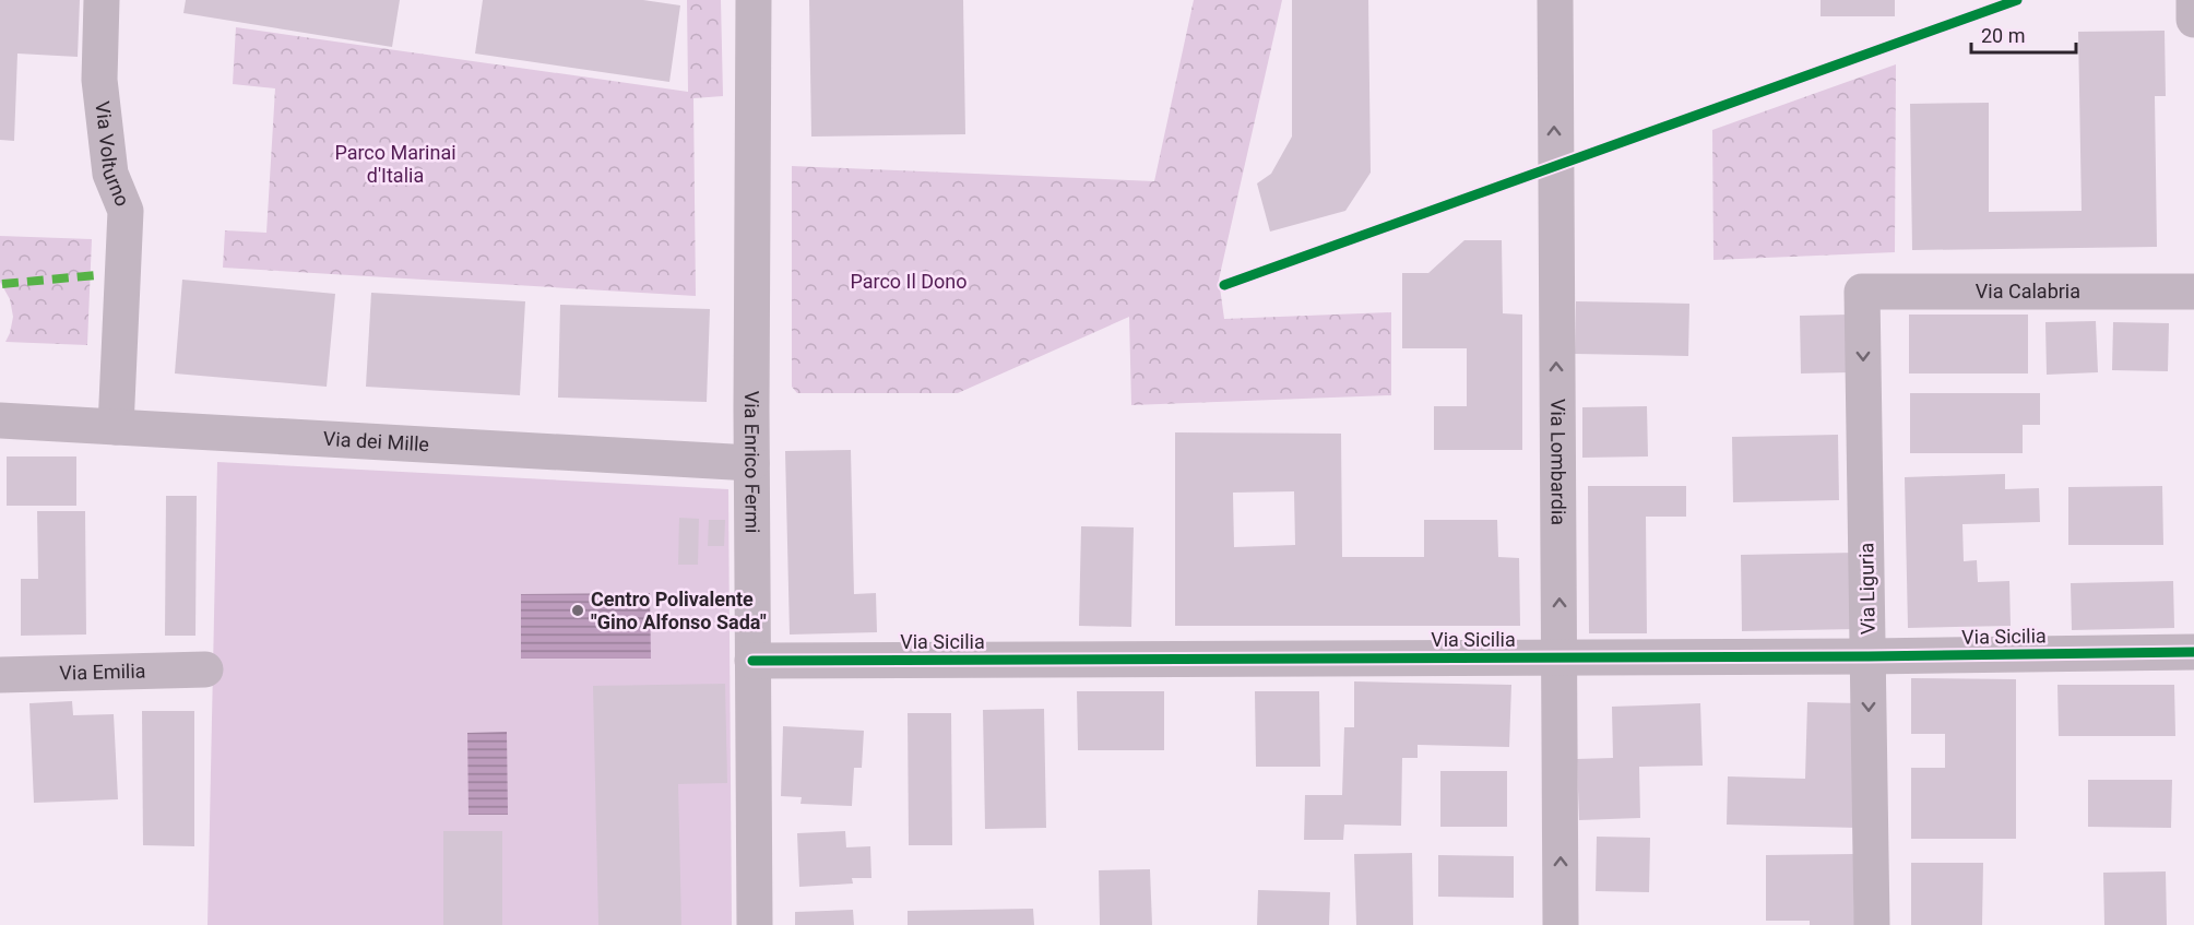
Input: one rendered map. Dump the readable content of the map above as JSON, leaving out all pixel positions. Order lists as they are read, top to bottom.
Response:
{
  "streets": {
    "street": [
      "Via Volturno",
      "Via Calabria",
      "Via dei Mille",
      "Via Lombardia",
      "Via Enrico Fermi",
      "Via Liguria",
      "Via Sicilia",
      "Via Emilia"
    ]
  },
  "crossings": [
    ["Via Volturno", "Via dei Mille"],
    ["Via Calabria", "Via Liguria"],
    ["Via dei Mille", "Via Enrico Fermi"],
    ["Via Lombardia", "Via Sicilia"],
    ["Via Enrico Fermi", "Via Sicilia"],
    ["Via Liguria", "Via Sicilia"]
  ],
  "one_way": ["Via Lombardia", "Via Liguria"],
  "parks": ["Parco Marinai d'Italia", "Parco Il Dono"],
  "places": ["Centro Polivalente \"Gino Alfonso Sada\""],
  "scale_bar": "20 m"
}
